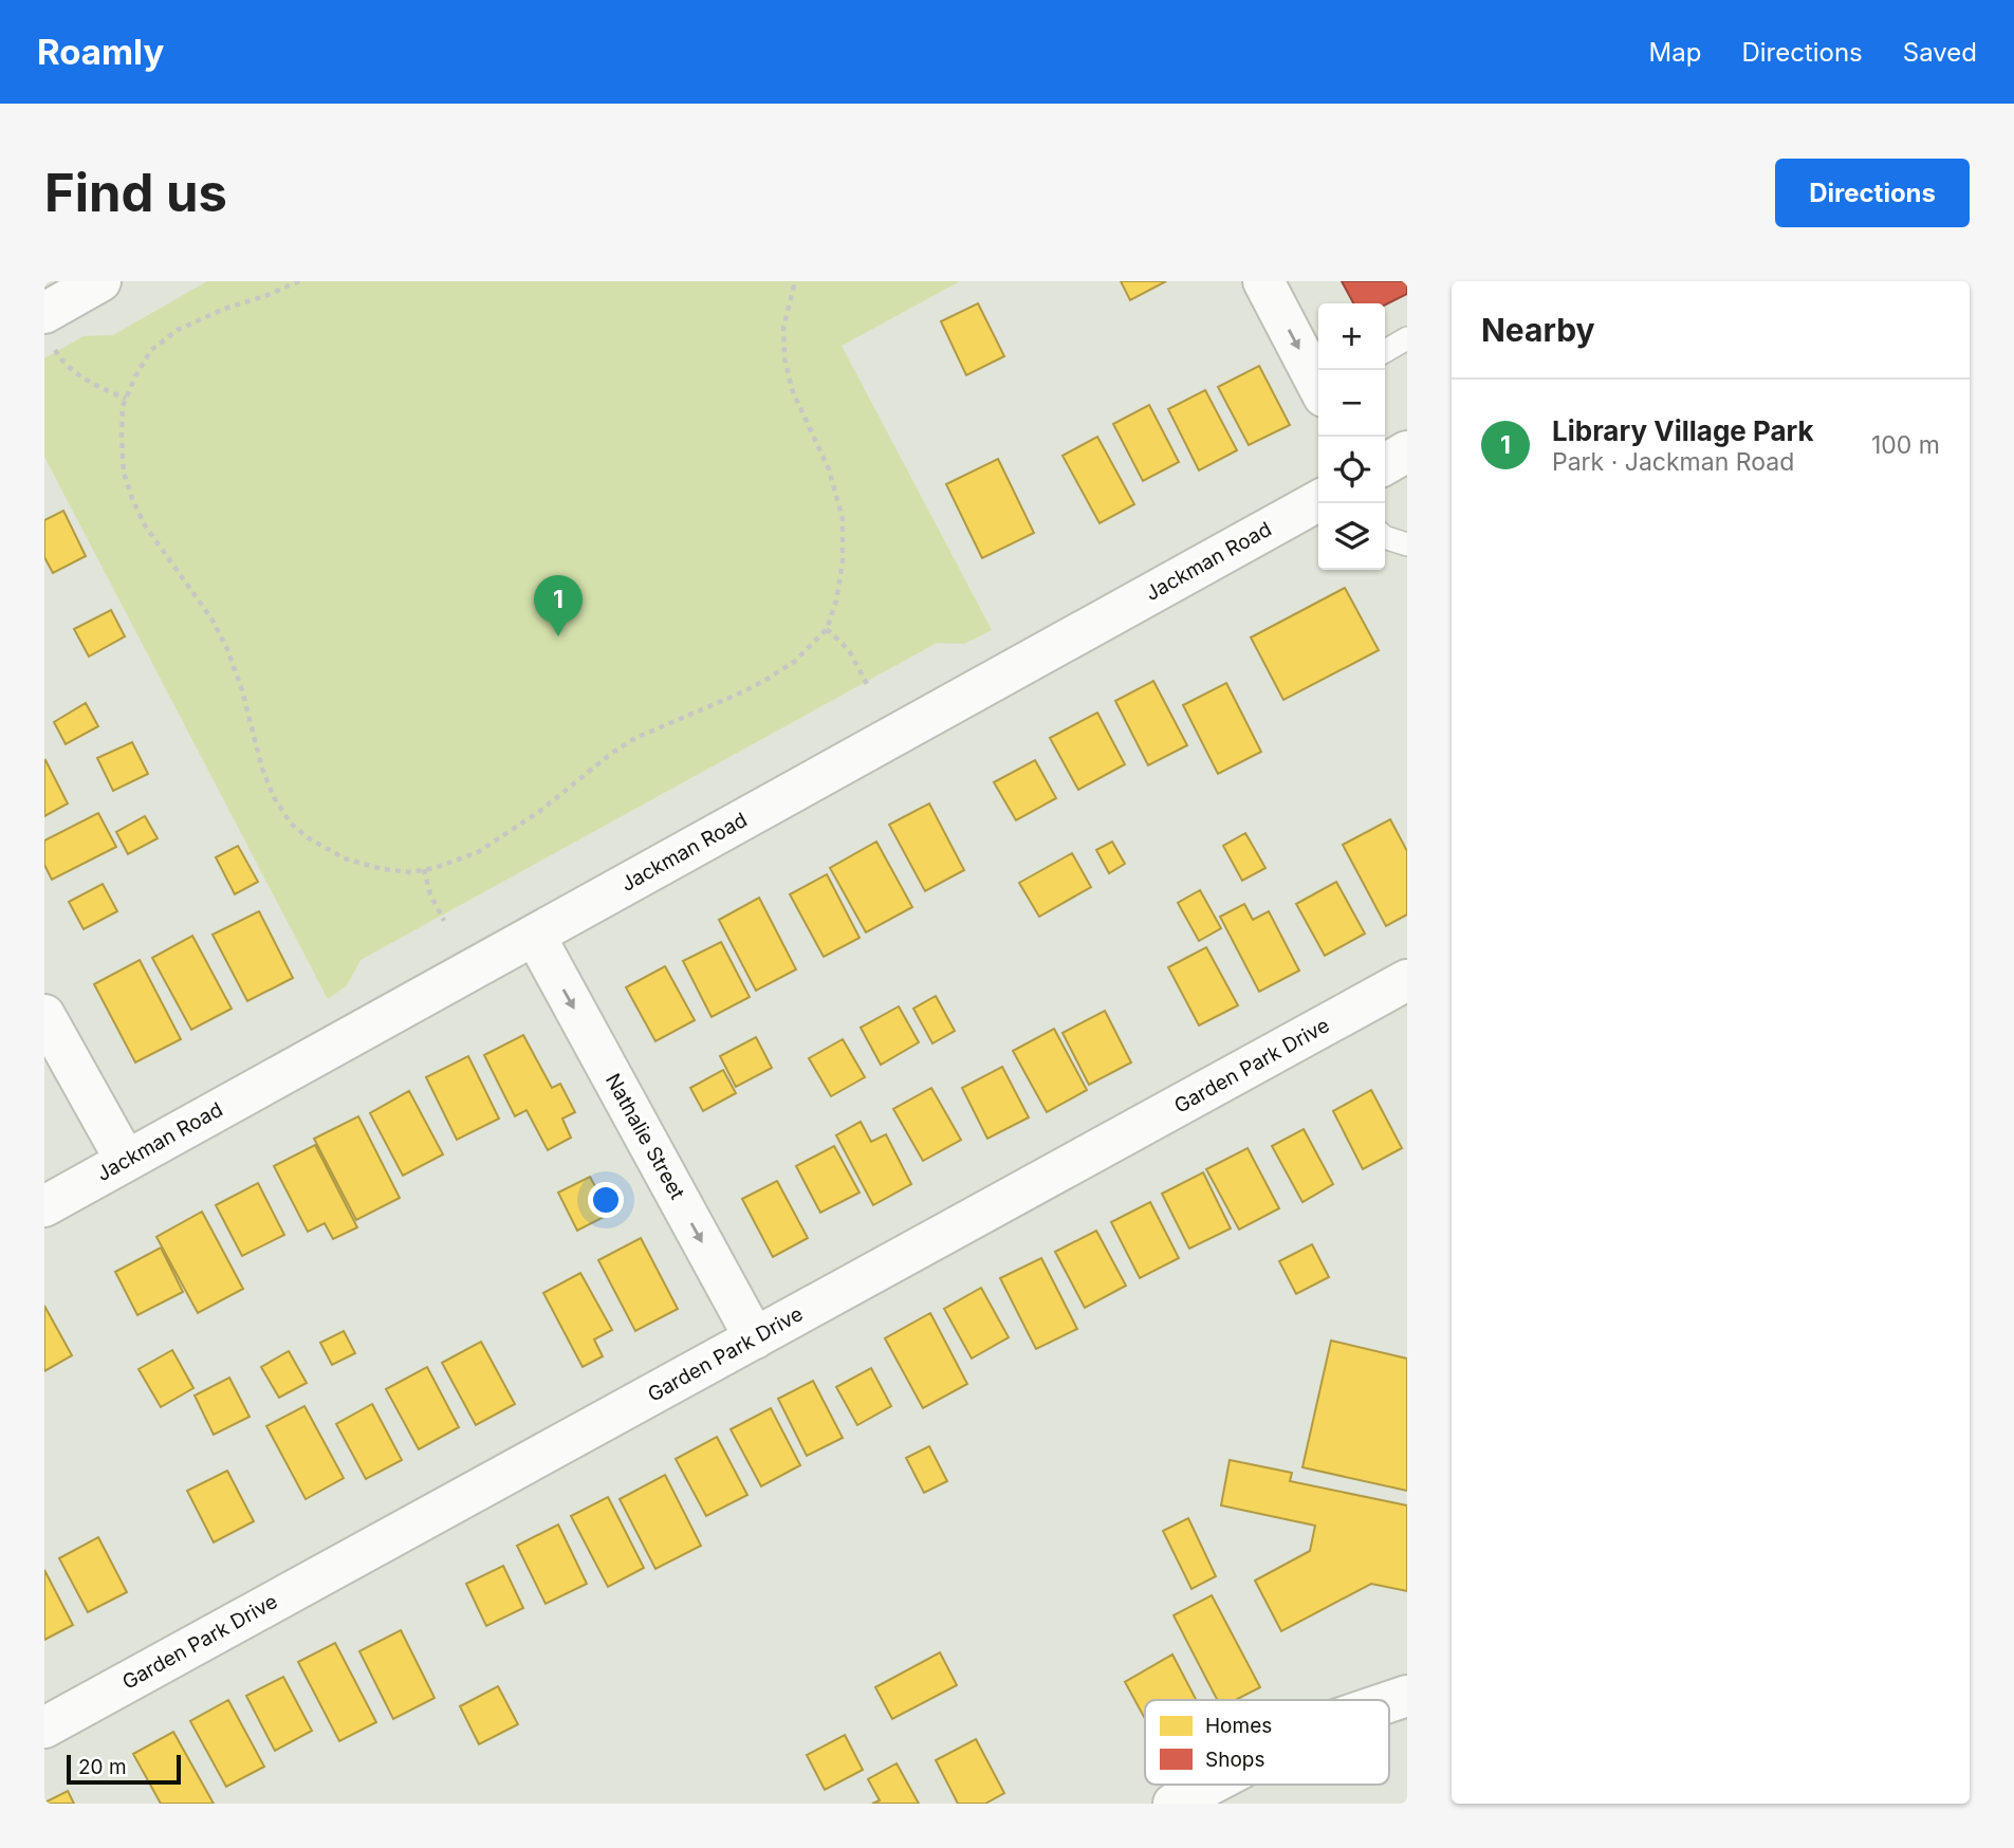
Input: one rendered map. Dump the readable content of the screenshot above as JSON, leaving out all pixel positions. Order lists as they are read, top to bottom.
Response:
{
  "streets": {
    "street": ["Jackman Road", "Garden Park Drive", "Nathalie Street"]
  },
  "crossings": [
    ["Jackman Road", "Nathalie Street"],
    ["Garden Park Drive", "Nathalie Street"]
  ],
  "one_way": ["Nathalie Street"],
  "legend": ["Homes", "Shops"],
  "scale_bar": "20 m",
  "page": {
    "header": "Roamly",
    "nav": ["Map", "Directions", "Saved"],
    "buttons": "Directions",
    "title": "Find us",
    "heading": "Nearby",
    "map_buttons": ["+", "−"],
    "list": [
      {
        "mark": "1",
        "name": "Library Village Park",
        "note": "Park · Jackman Road",
        "value": "100 m"
      }
    ],
    "pins": "1",
    "scale": "20 m"
  }
}
